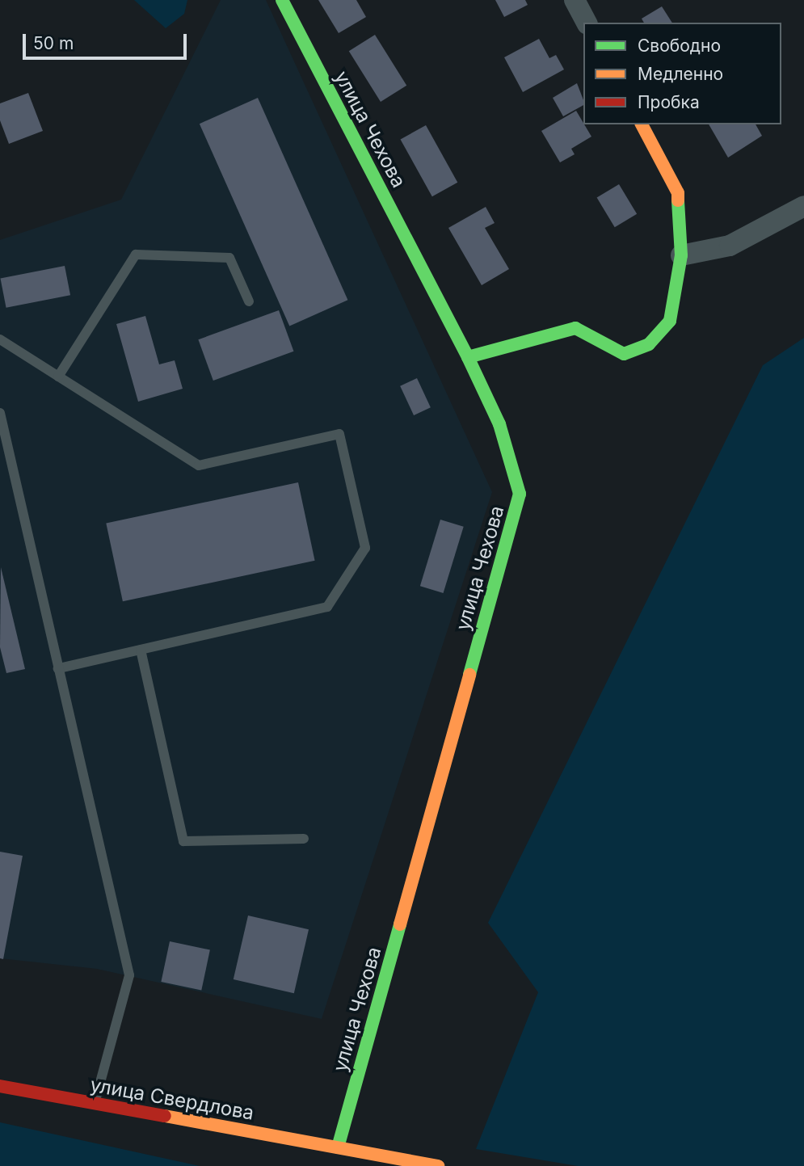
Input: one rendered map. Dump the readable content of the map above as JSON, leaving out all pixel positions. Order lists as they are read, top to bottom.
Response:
{
  "streets": {
    "street": ["улица Чехова", "улица Свердлова"]
  },
  "crossings": [
    ["улица Чехова", "улица Свердлова"]
  ],
  "legend": ["Свободно", "Медленно", "Пробка"],
  "scale_bar": "50 m"
}
